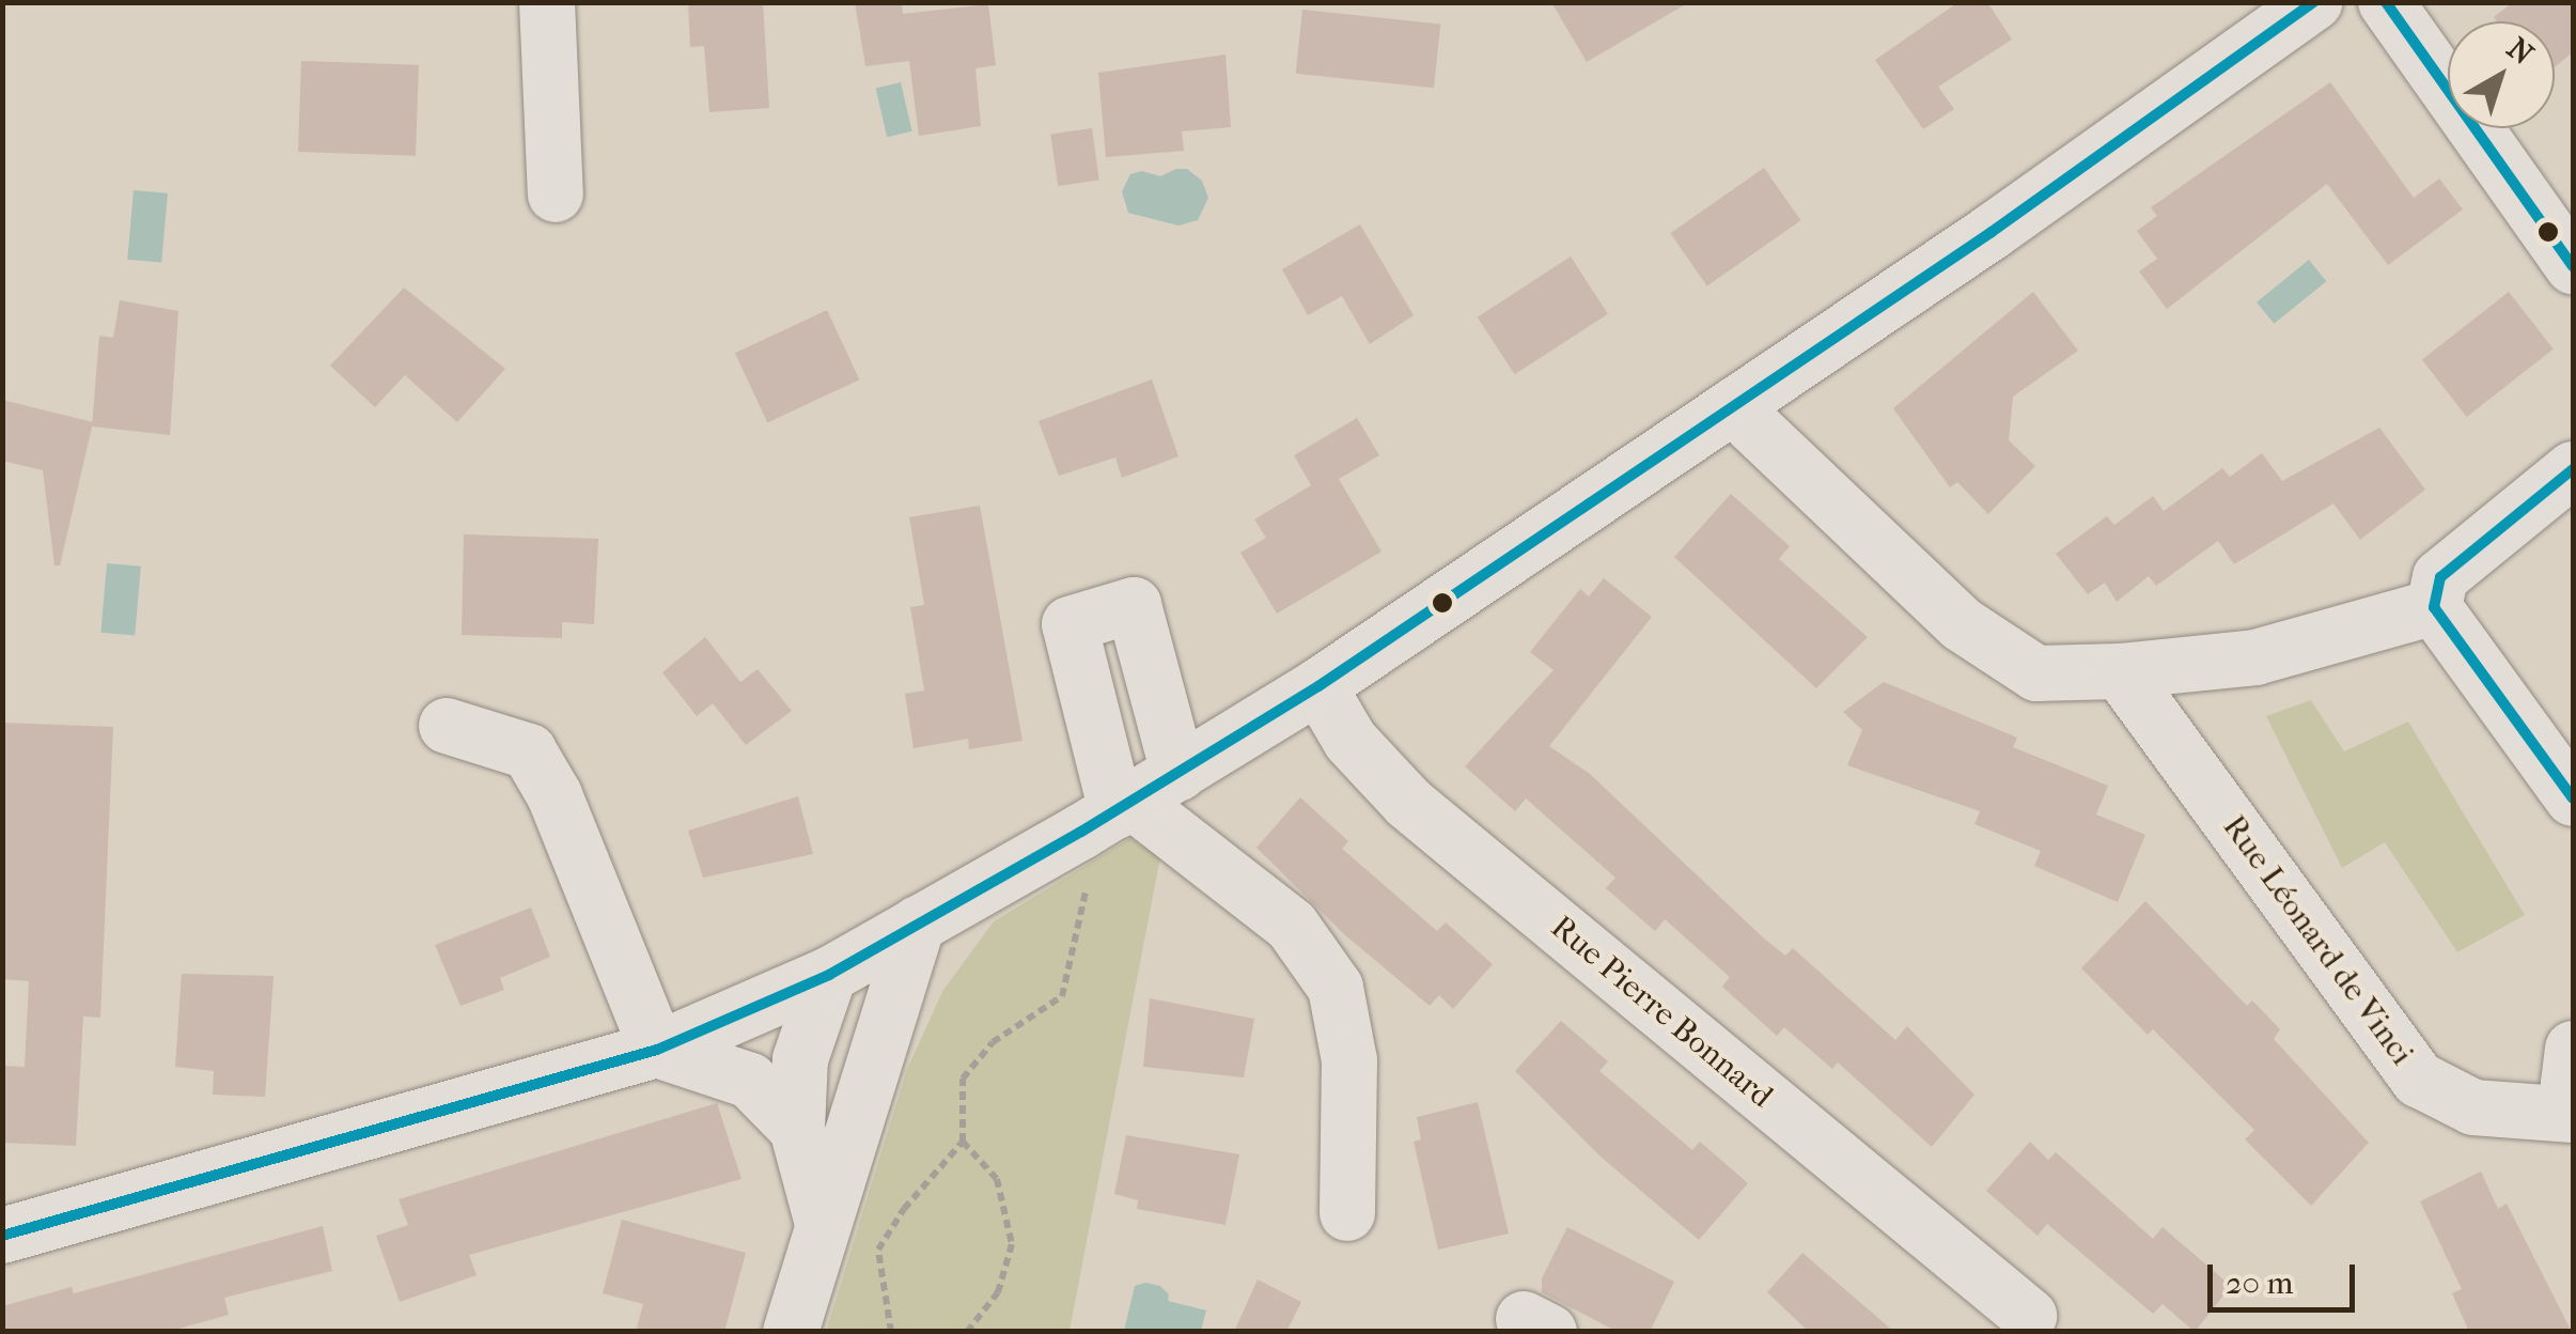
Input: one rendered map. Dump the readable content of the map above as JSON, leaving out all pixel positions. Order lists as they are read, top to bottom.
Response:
{
  "streets": {
    "street": ["Rue Léonard de Vinci", "Rue Pierre Bonnard"]
  },
  "scale_bar": "20 m",
  "north": "top right"
}
